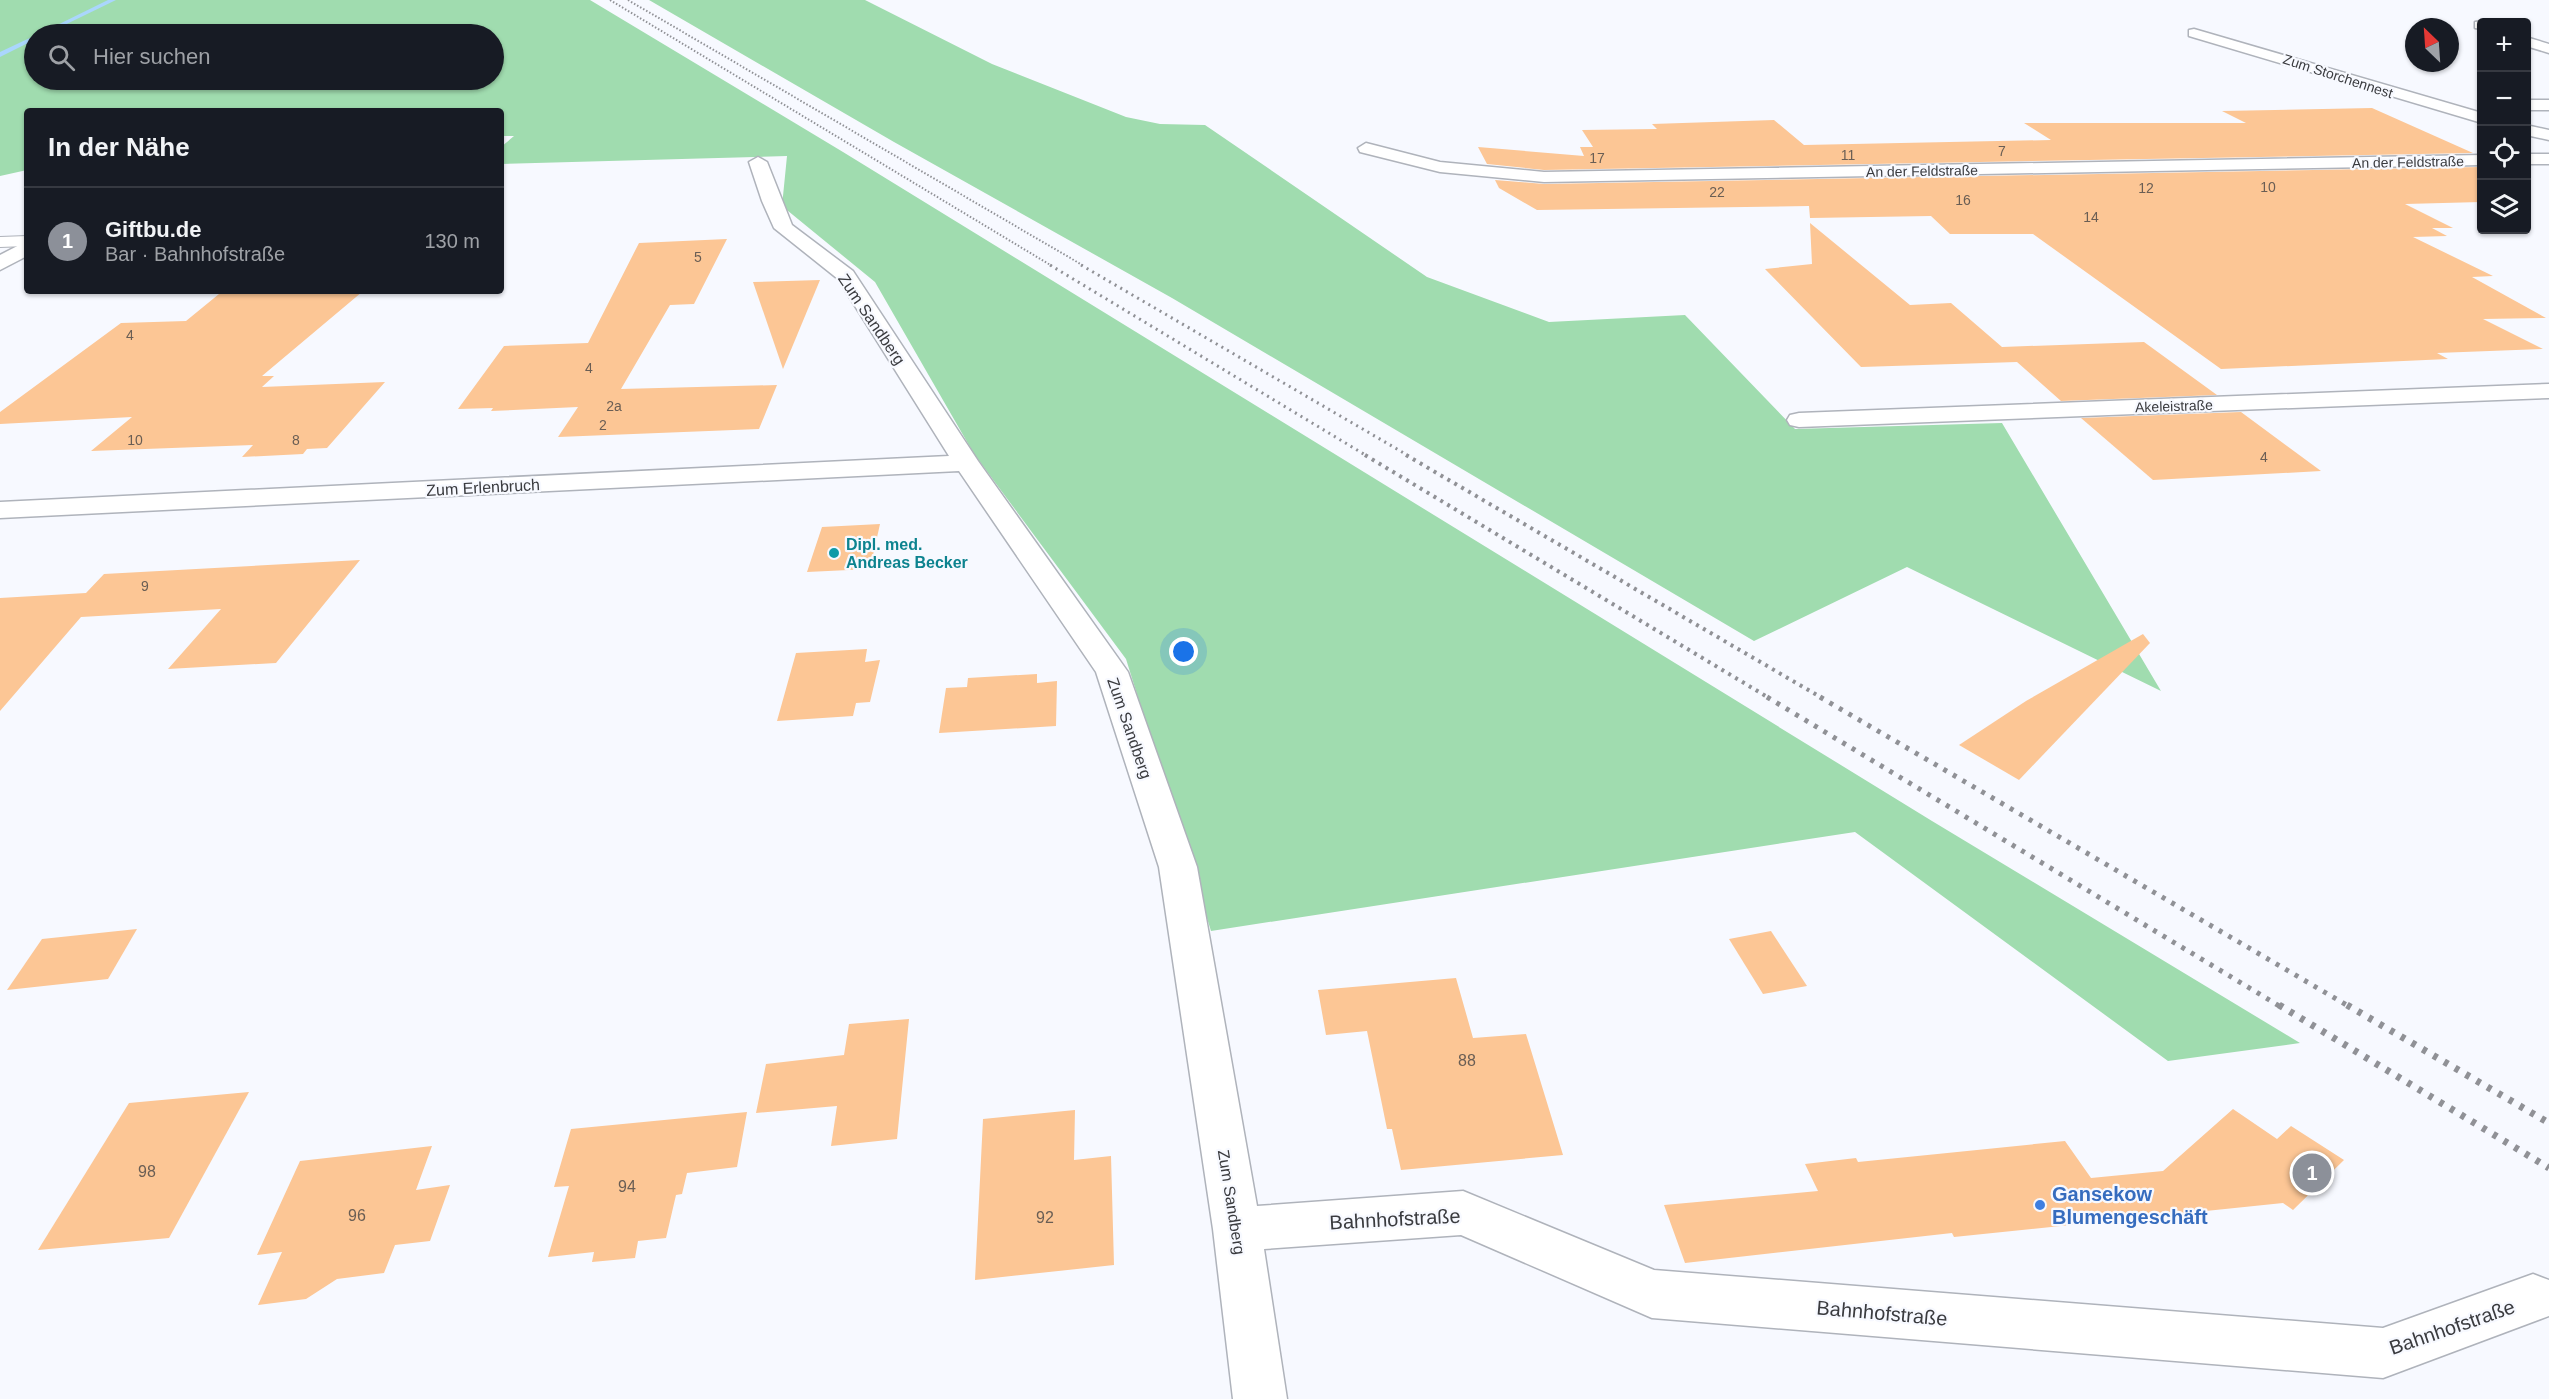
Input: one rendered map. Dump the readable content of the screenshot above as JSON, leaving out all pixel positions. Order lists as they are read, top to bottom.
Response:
{
  "streets": {
    "street": [
      "Zum Storchennest",
      "An der Feldstraße",
      "Zum Sandberg",
      "Akeleistraße",
      "Zum Erlenbruch",
      "Bahnhofstraße"
    ]
  },
  "crossings": [
    ["Zum Sandberg", "Zum Erlenbruch"],
    ["Zum Sandberg", "Bahnhofstraße"]
  ],
  "places": ["Dipl. med. Andreas Becker", "Gansekow Blumengeschäft"],
  "house_numbers": [
    "7",
    "11",
    "17",
    "10",
    "12",
    "22",
    "16",
    "14",
    "5",
    "4",
    "4",
    "2a",
    "2",
    "10",
    "8",
    "4",
    "9",
    "88",
    "98",
    "94",
    "96",
    "92"
  ],
  "north": "top left",
  "page": {
    "map_buttons": ["+", "−"],
    "search": "Hier suchen",
    "heading": "In der Nähe",
    "list": [
      {
        "mark": "1",
        "name": "Giftbu.de",
        "note": "Bar · Bahnhofstraße",
        "value": "130 m"
      }
    ],
    "pins": "1"
  }
}
